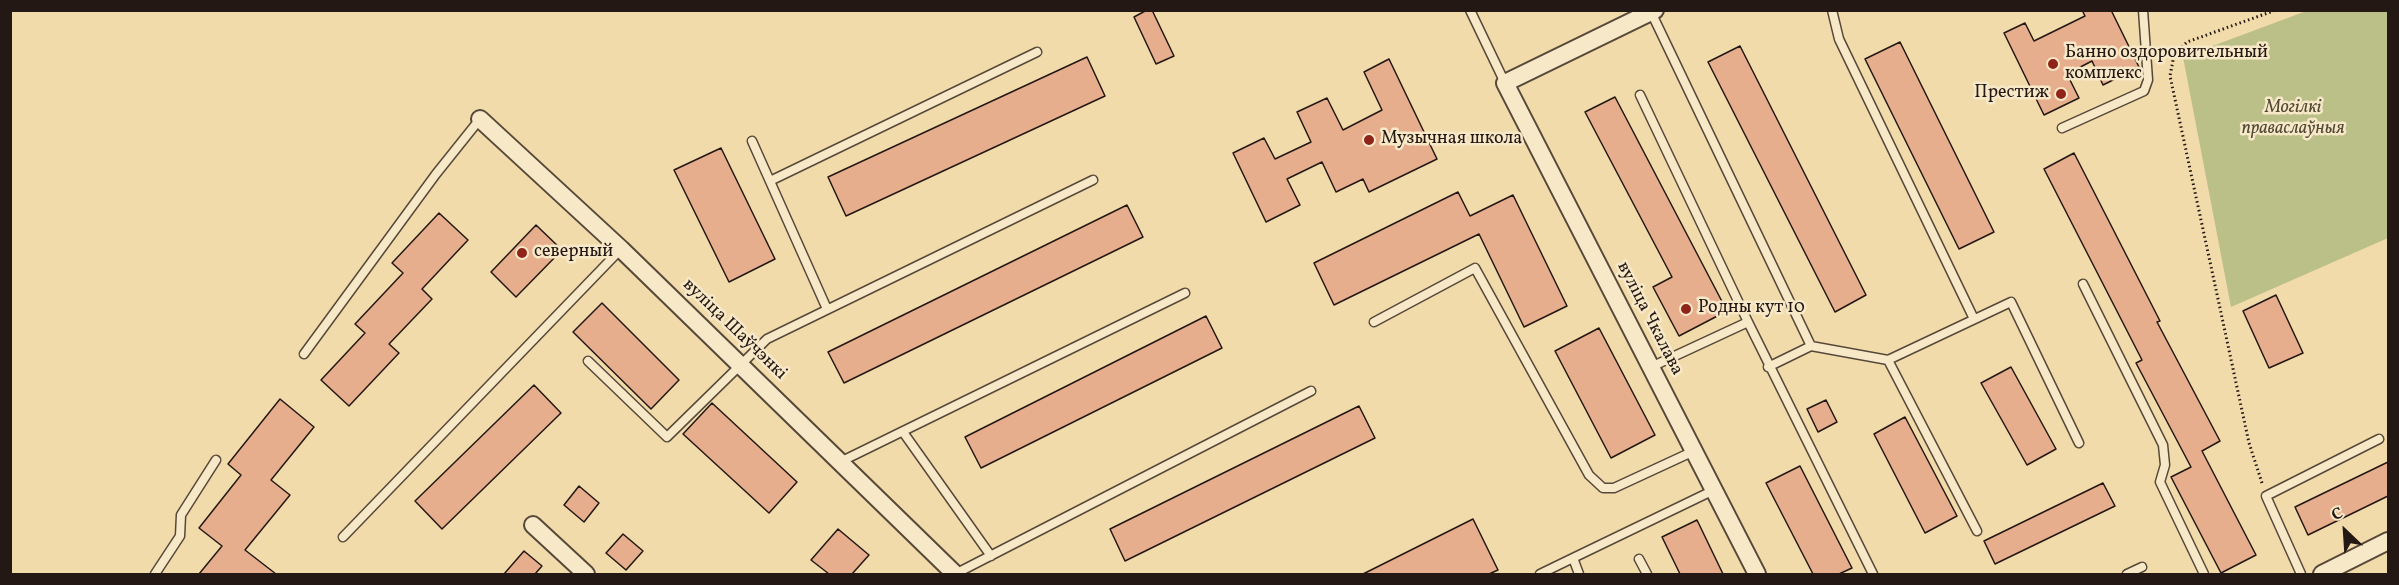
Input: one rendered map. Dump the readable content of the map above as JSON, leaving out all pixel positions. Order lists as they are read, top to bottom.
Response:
{
  "streets": {
    "street": ["вуліца Чкалава", "вуліца Шаўчэнкі"]
  },
  "parks": ["Могілкі праваслаўныя"],
  "places": [
    "Банно оздоровительный комплекс",
    "Престиж",
    "Музычная школа",
    "северный",
    "Родны кут 10"
  ],
  "north": "top left"
}
